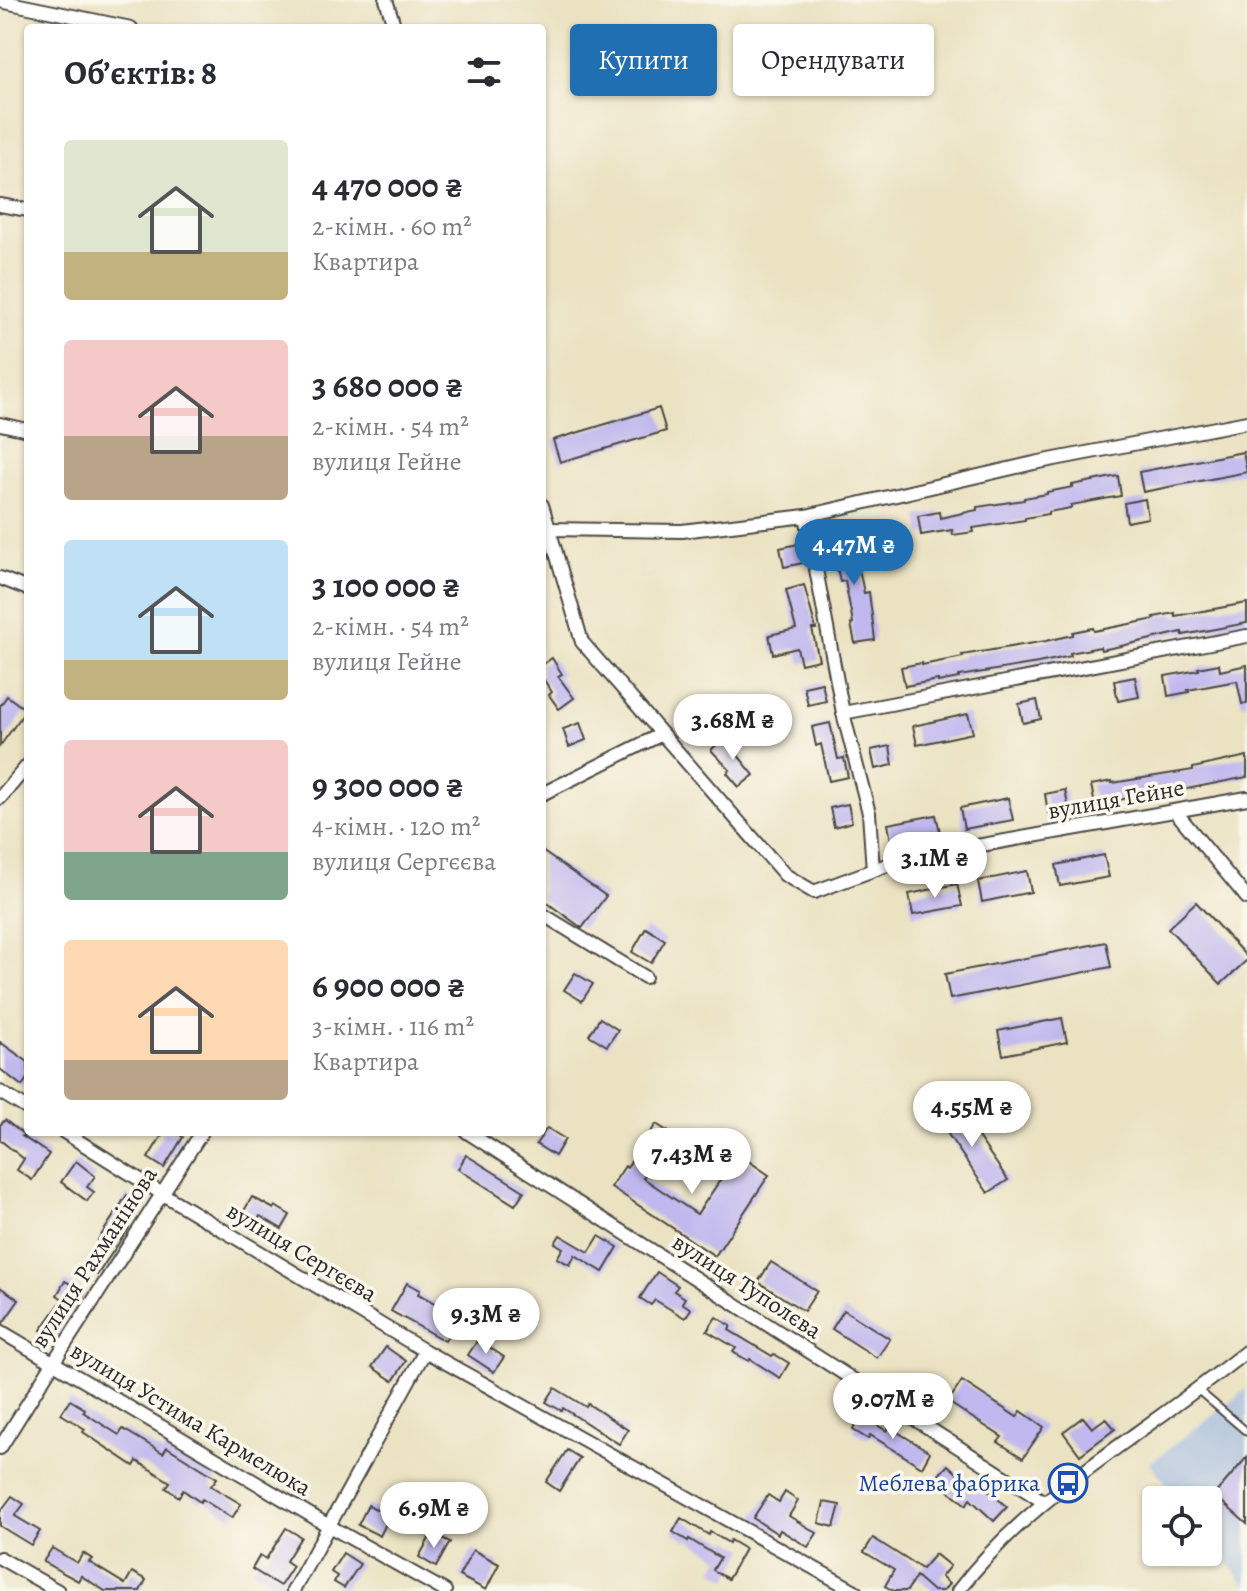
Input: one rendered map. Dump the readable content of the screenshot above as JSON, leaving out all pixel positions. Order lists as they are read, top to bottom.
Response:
{
  "streets": {
    "street": [
      "вулиця Гейне",
      "вулиця Сергєєва",
      "вулиця Рахманінова",
      "вулиця Туполєва",
      "вулиця Устима Кармелюка"
    ]
  },
  "crossings": [
    ["вулиця Сергєєва", "вулиця Рахманінова"],
    ["вулиця Рахманінова", "вулиця Устима Кармелюка"]
  ],
  "places": {
    "bus stop": ["Меблева фабрика"]
  },
  "page": {
    "chip": ["Купити", "Орендувати"],
    "heading": "Об’єктів: 8",
    "list": [
      {
        "name": "4 470 000 ₴",
        "note": "2-кімн. · 60 m² · Квартира"
      },
      {
        "name": "3 680 000 ₴",
        "note": "2-кімн. · 54 m² · вулиця Гейне"
      },
      {
        "name": "3 100 000 ₴",
        "note": "2-кімн. · 54 m² · вулиця Гейне"
      },
      {
        "name": "9 300 000 ₴",
        "note": "4-кімн. · 120 m² · вулиця Сергєєва"
      },
      {
        "name": "6 900 000 ₴",
        "note": "3-кімн. · 116 m² · Квартира"
      }
    ],
    "price": [
      "4.47M ₴",
      "3.68M ₴",
      "3.1M ₴",
      "4.55M ₴",
      "7.43M ₴",
      "9.3M ₴",
      "9.07M ₴",
      "6.9M ₴"
    ]
  }
}
